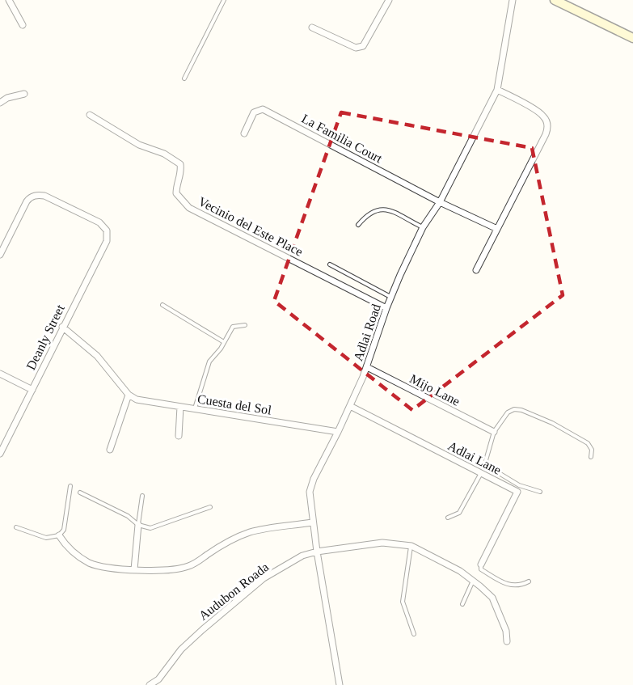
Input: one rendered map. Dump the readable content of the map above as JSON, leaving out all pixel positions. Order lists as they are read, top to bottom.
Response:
{
  "streets": {
    "street": [
      "La Familia Court",
      "Vecinio del Este Place",
      "Adlai Road",
      "Deanly Street",
      "Mijo Lane",
      "Cuesta del Sol",
      "Adlai Lane",
      "Audubon Roada"
    ]
  },
  "crossings": [
    ["La Familia Court", "Adlai Road"],
    ["Vecinio del Este Place", "Adlai Road"],
    ["Adlai Road", "Mijo Lane"],
    ["Adlai Road", "Cuesta del Sol"],
    ["Adlai Road", "Adlai Lane"],
    ["Adlai Road", "Audubon Roada"]
  ]
}
